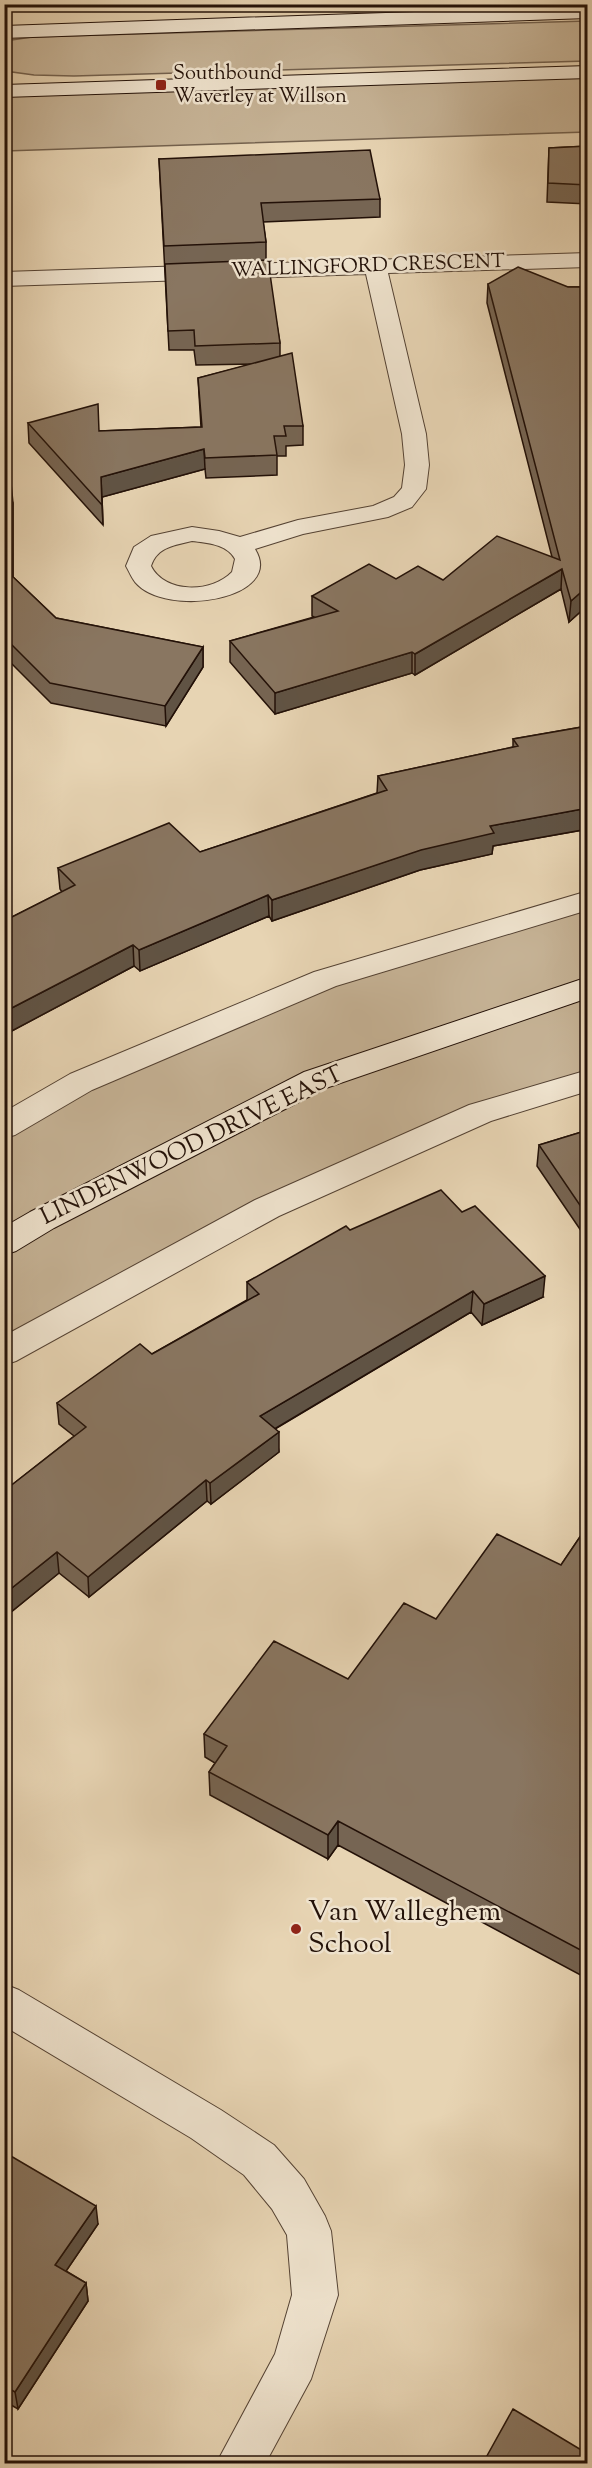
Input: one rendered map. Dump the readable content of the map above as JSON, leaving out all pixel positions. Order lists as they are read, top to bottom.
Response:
{
  "streets": {
    "street": ["WALLINGFORD CRESCENT", "LINDENWOOD DRIVE EAST"]
  },
  "places": {
    "transit": ["Southbound Waverley at Willson"],
    "other": ["Van Walleghem School"]
  }
}
